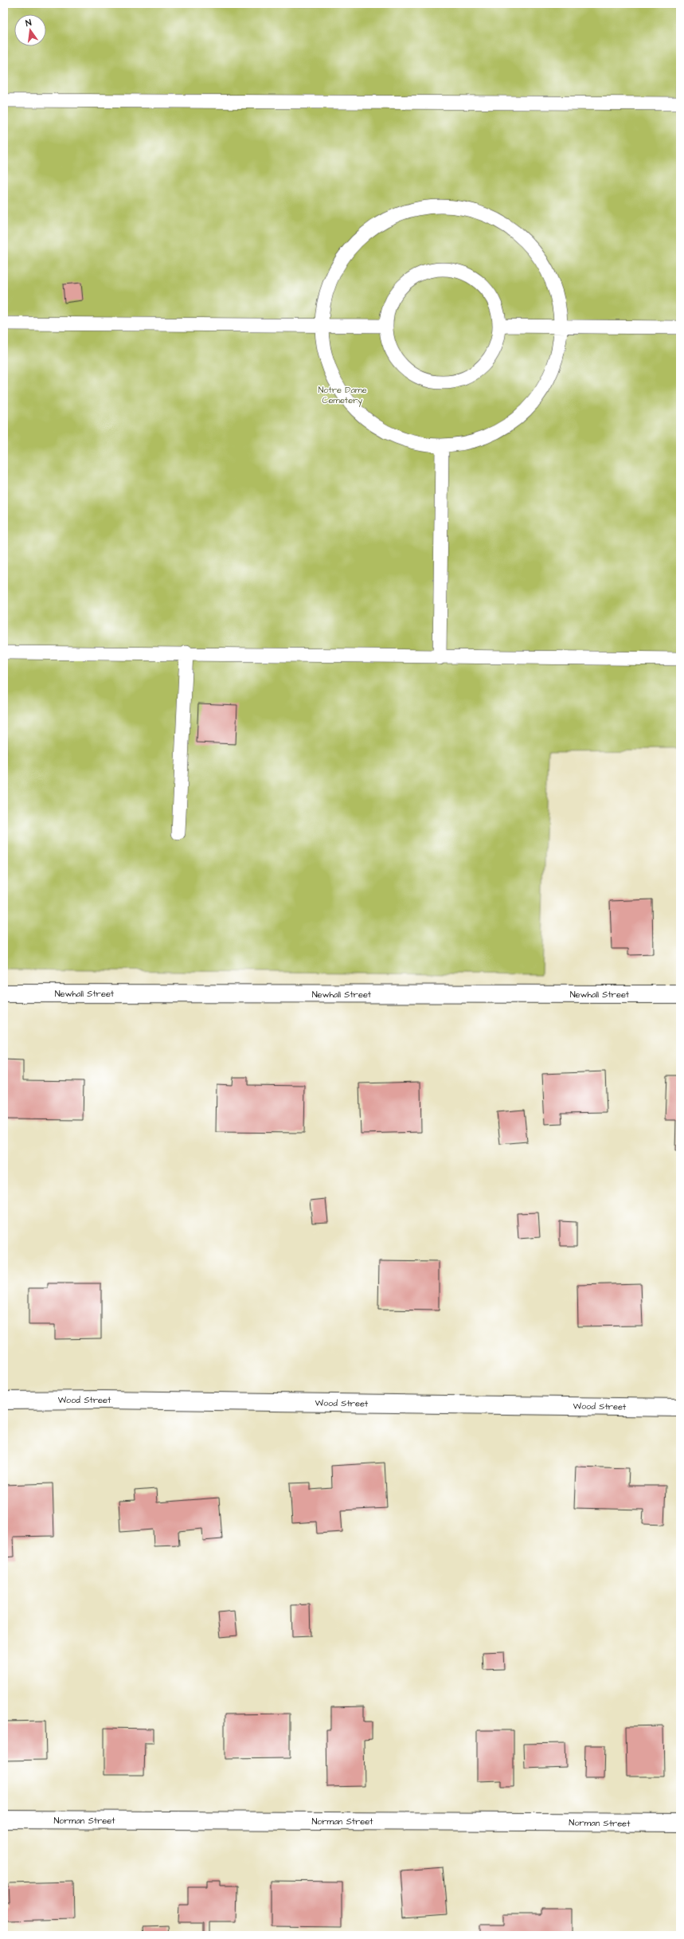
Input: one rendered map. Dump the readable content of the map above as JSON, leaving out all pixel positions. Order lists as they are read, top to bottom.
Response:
{
  "streets": {
    "street": ["Newhall Street", "Wood Street", "Norman Street"]
  },
  "parks": ["Notre Dame Cemetery"],
  "north": "top"
}
